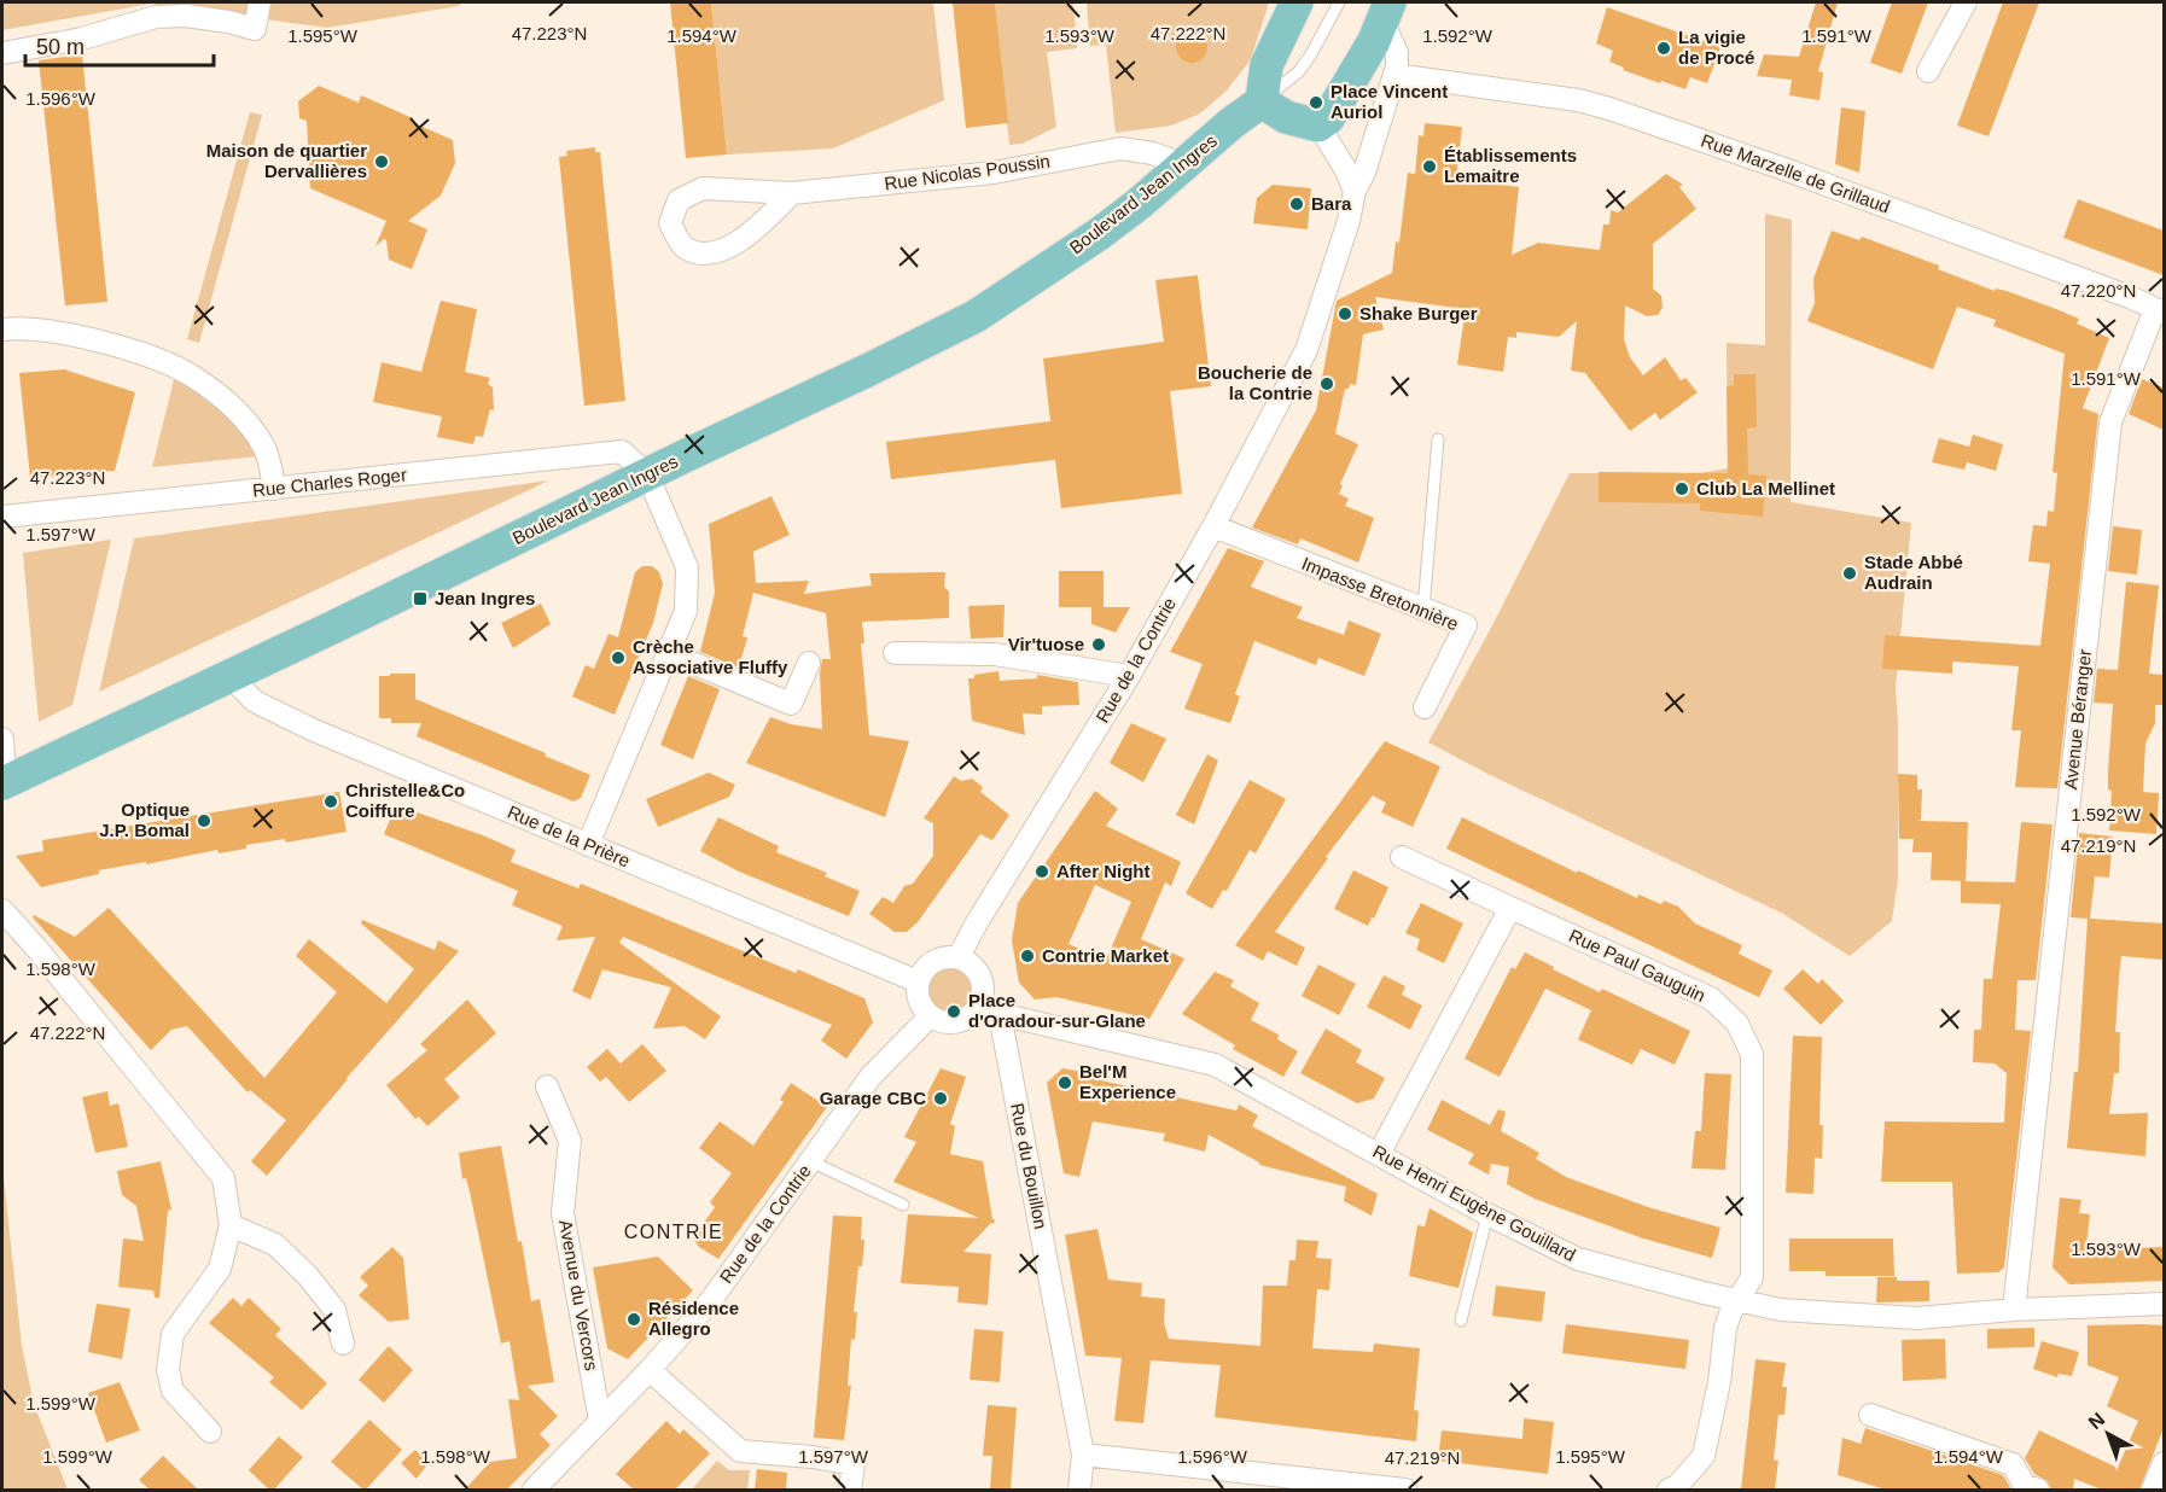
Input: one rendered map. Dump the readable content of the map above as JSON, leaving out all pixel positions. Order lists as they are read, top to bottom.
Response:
{
  "streets": {
    "main road": ["Boulevard Jean Ingres"],
    "street": [
      "Rue Nicolas Poussin",
      "Rue Marzelle de Grillaud",
      "Rue Charles Roger",
      "Impasse Bretonnière",
      "Rue de la Contrie",
      "Avenue Béranger",
      "Rue de la Prière",
      "Rue Paul Gauguin",
      "Rue du Bouillon",
      "Rue Henri Eugène Gouillard",
      "Avenue du Vercors"
    ]
  },
  "crossings": [
    ["Rue Nicolas Poussin", "Boulevard Jean Ingres"],
    ["Rue Marzelle de Grillaud", "Avenue Béranger"],
    ["Boulevard Jean Ingres", "Rue Charles Roger"],
    ["Boulevard Jean Ingres", "Rue de la Prière"],
    ["Impasse Bretonnière", "Rue de la Contrie"],
    ["Rue de la Contrie", "Rue de la Prière"],
    ["Rue de la Contrie", "Rue Henri Eugène Gouillard"],
    ["Rue de la Contrie", "Avenue du Vercors"],
    ["Avenue Béranger", "Rue Henri Eugène Gouillard"],
    ["Rue de la Prière", "Rue Henri Eugène Gouillard"],
    ["Rue Paul Gauguin", "Rue Henri Eugène Gouillard"],
    ["Rue du Bouillon", "Rue Henri Eugène Gouillard"]
  ],
  "districts": ["CONTRIE"],
  "places": {
    "other": [
      "La vigie de Procé",
      "Place Vincent Auriol",
      "Maison de quartier Dervallières",
      "Établissements Lemaitre",
      "Bara",
      "Shake Burger",
      "Boucherie de la Contrie",
      "Club La Mellinet",
      "Stade Abbé Audrain",
      "Vir'tuose",
      "Crèche Associative Fluffy",
      "Christelle&Co Coiffure",
      "Optique J.P. Bomal",
      "After Night",
      "Contrie Market",
      "Place d'Oradour-sur-Glane",
      "Bel'M Experience",
      "Garage CBC",
      "Résidence Allegro"
    ],
    "transit": ["Jean Ingres"]
  },
  "scale_bar": "50 m",
  "north": "top left",
  "coordinates": [
    "47.223°N",
    "47.222°N",
    "1.594°W",
    "1.591°W",
    "1.595°W",
    "1.593°W",
    "1.592°W",
    "1.596°W",
    "47.220°N",
    "1.597°W",
    "47.219°N",
    "1.598°W",
    "1.599°W"
  ]
}
